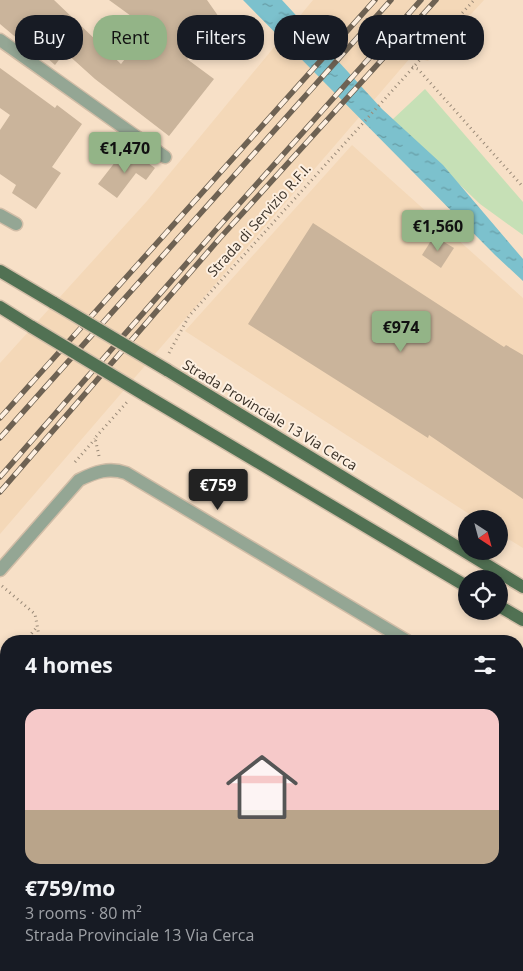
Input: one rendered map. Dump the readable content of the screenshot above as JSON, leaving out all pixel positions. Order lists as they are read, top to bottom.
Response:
{
  "streets": {
    "main road": ["Strada Provinciale 13 Via Cerca"],
    "path": ["Strada di Servizio R.F.I."]
  },
  "north": "bottom right",
  "page": {
    "chip": [
      "Buy",
      "Rent",
      "Filters",
      "New",
      "Apartment"
    ],
    "price": [
      "€1,470",
      "€1,560",
      "€974",
      "€759"
    ],
    "heading": "4 homes",
    "list": [
      {
        "name": "€759/mo",
        "note": "3 rooms · 80 m² · Strada Provinciale 13 Via Cerca"
      }
    ]
  }
}
